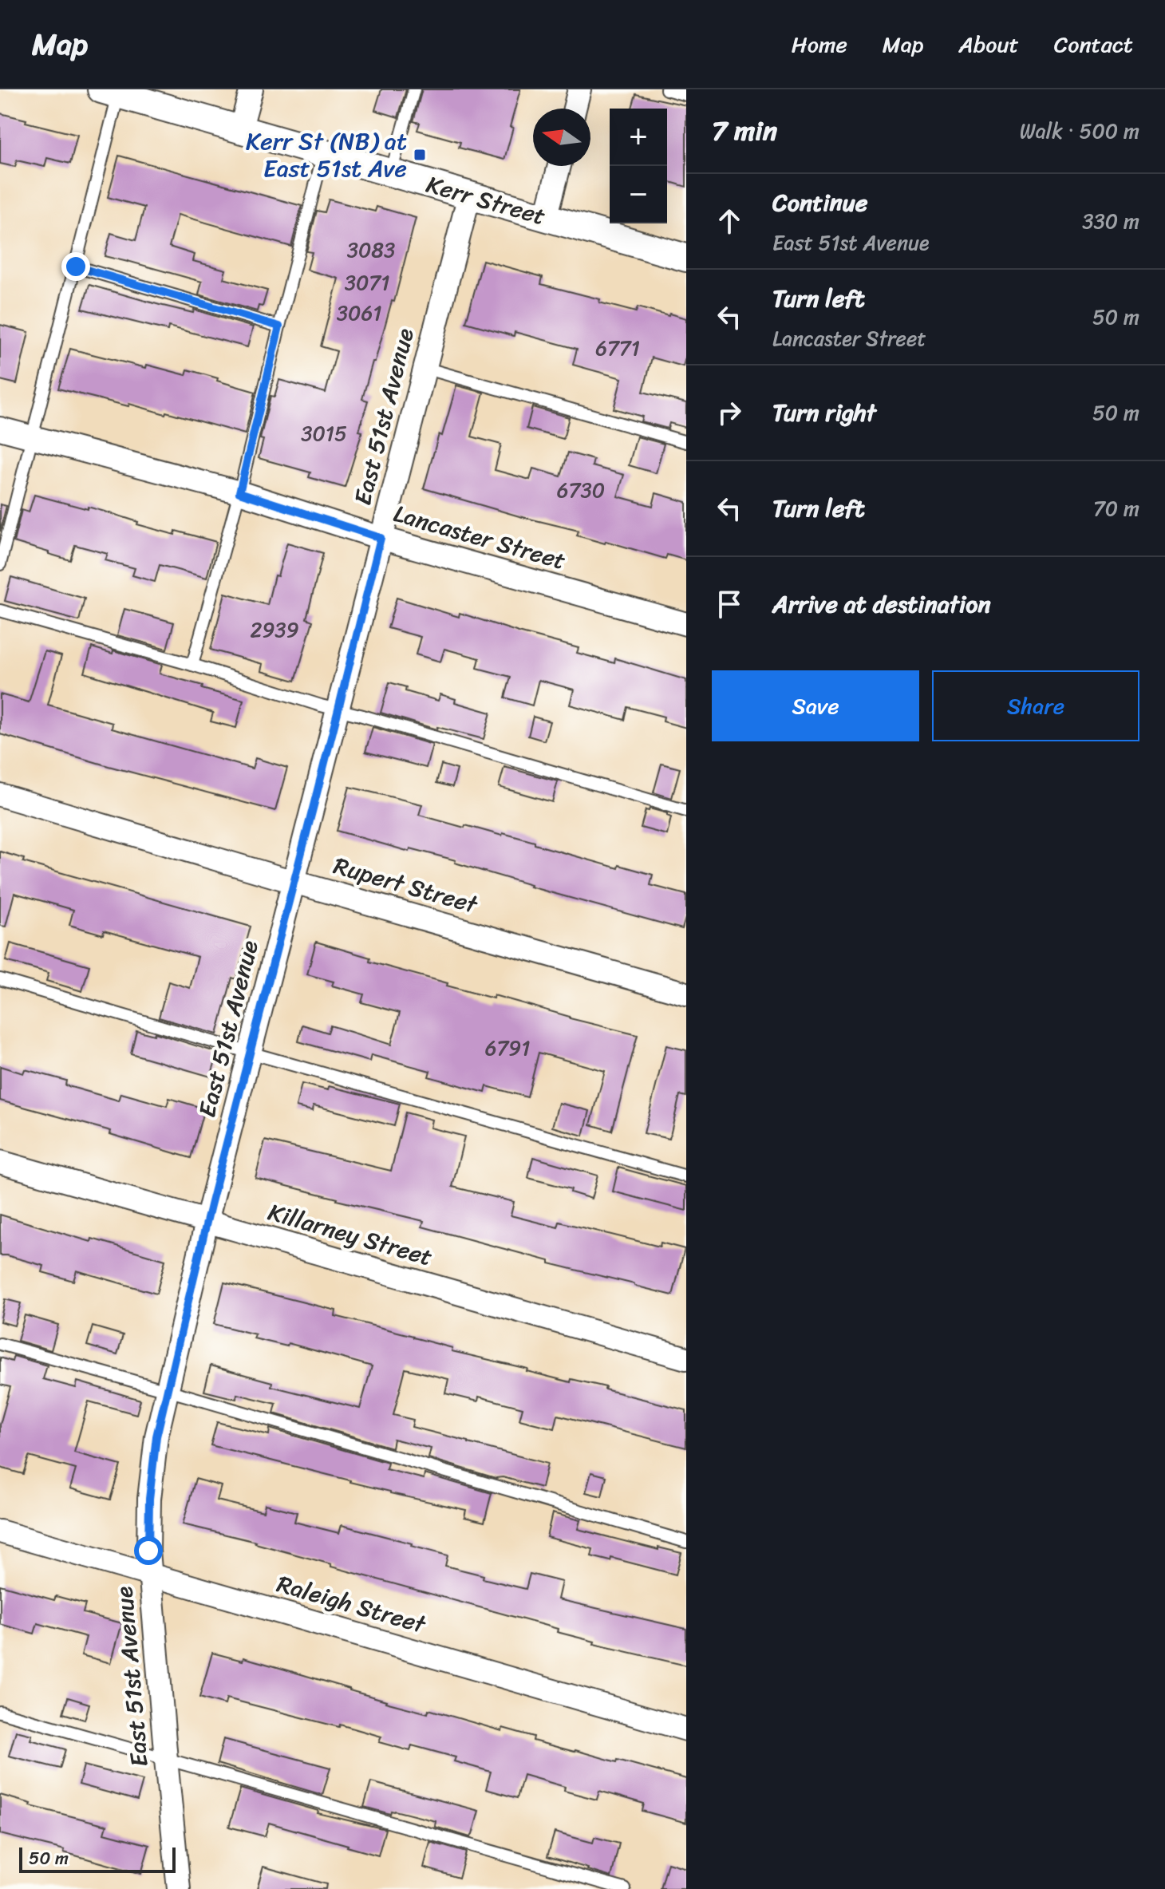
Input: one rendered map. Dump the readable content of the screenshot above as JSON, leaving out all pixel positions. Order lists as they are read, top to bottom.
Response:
{
  "streets": {
    "street": [
      "Kerr Street",
      "East 51st Avenue",
      "Lancaster Street",
      "Rupert Street",
      "Killarney Street",
      "Raleigh Street"
    ]
  },
  "crossings": [
    ["Kerr Street", "East 51st Avenue"],
    ["East 51st Avenue", "Lancaster Street"],
    ["East 51st Avenue", "Rupert Street"],
    ["East 51st Avenue", "Killarney Street"],
    ["East 51st Avenue", "Raleigh Street"]
  ],
  "places": {
    "transit": ["Kerr St (NB) at East 51st Ave"]
  },
  "house_numbers": [
    "3083",
    "3071",
    "3061",
    "6771",
    "3015",
    "6730",
    "2939",
    "6791"
  ],
  "scale_bar": "50 m",
  "north": "left",
  "page": {
    "header": "Map",
    "nav": [
      "Home",
      "Map",
      "About",
      "Contact"
    ],
    "heading": ["7 min", "Walk · 500 m"],
    "map_buttons": ["+", "−"],
    "list": [
      ["Continue", "East 51st Avenue", "330 m"],
      ["Turn left", "Lancaster Street", "50 m"],
      ["Turn right", "50 m"],
      ["Turn left", "70 m"],
      "Arrive at destination"
    ],
    "buttons": ["Save", "Share"],
    "scale": "50 m"
  }
}
